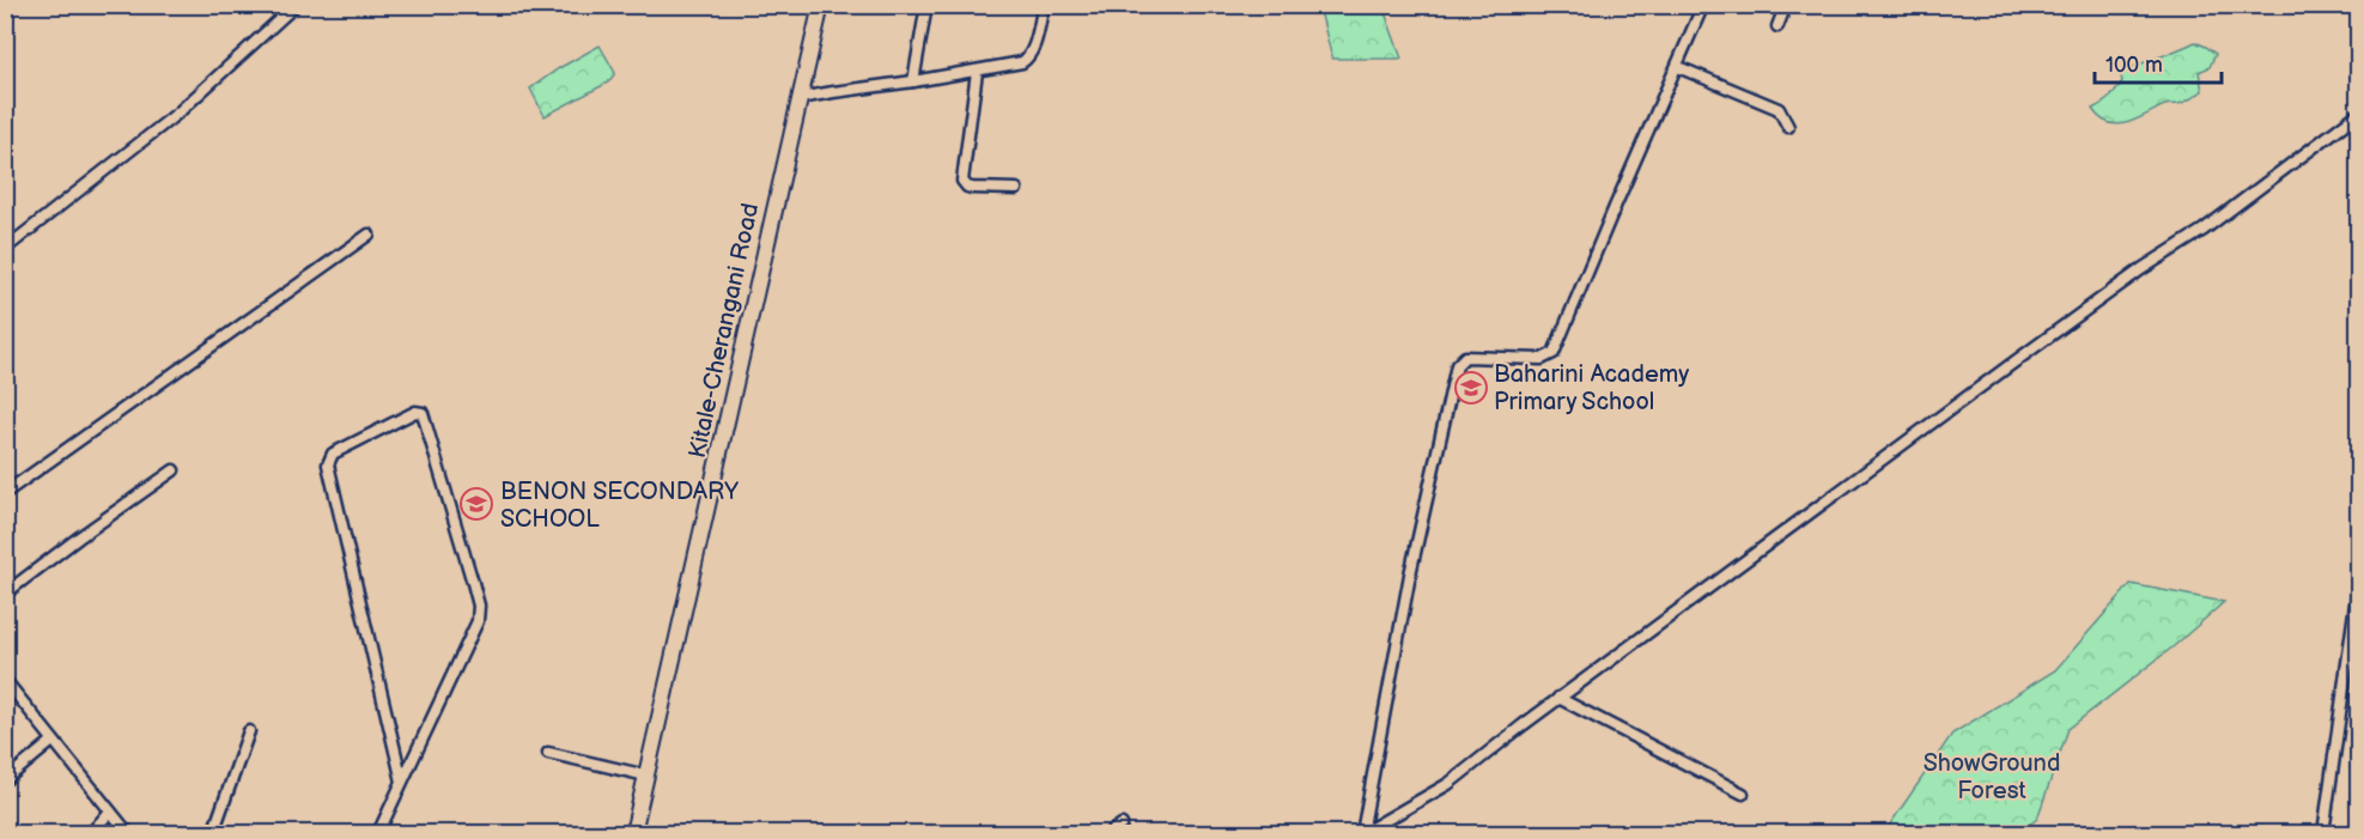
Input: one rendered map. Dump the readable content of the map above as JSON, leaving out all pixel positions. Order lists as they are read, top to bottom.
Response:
{
  "streets": {
    "main road": ["Kitale-Cherangani Road"]
  },
  "parks": ["ShowGround Forest"],
  "places": {
    "school or university": ["Baharini Academy Primary School", "BENON SECONDARY SCHOOL"]
  },
  "scale_bar": "100 m"
}
